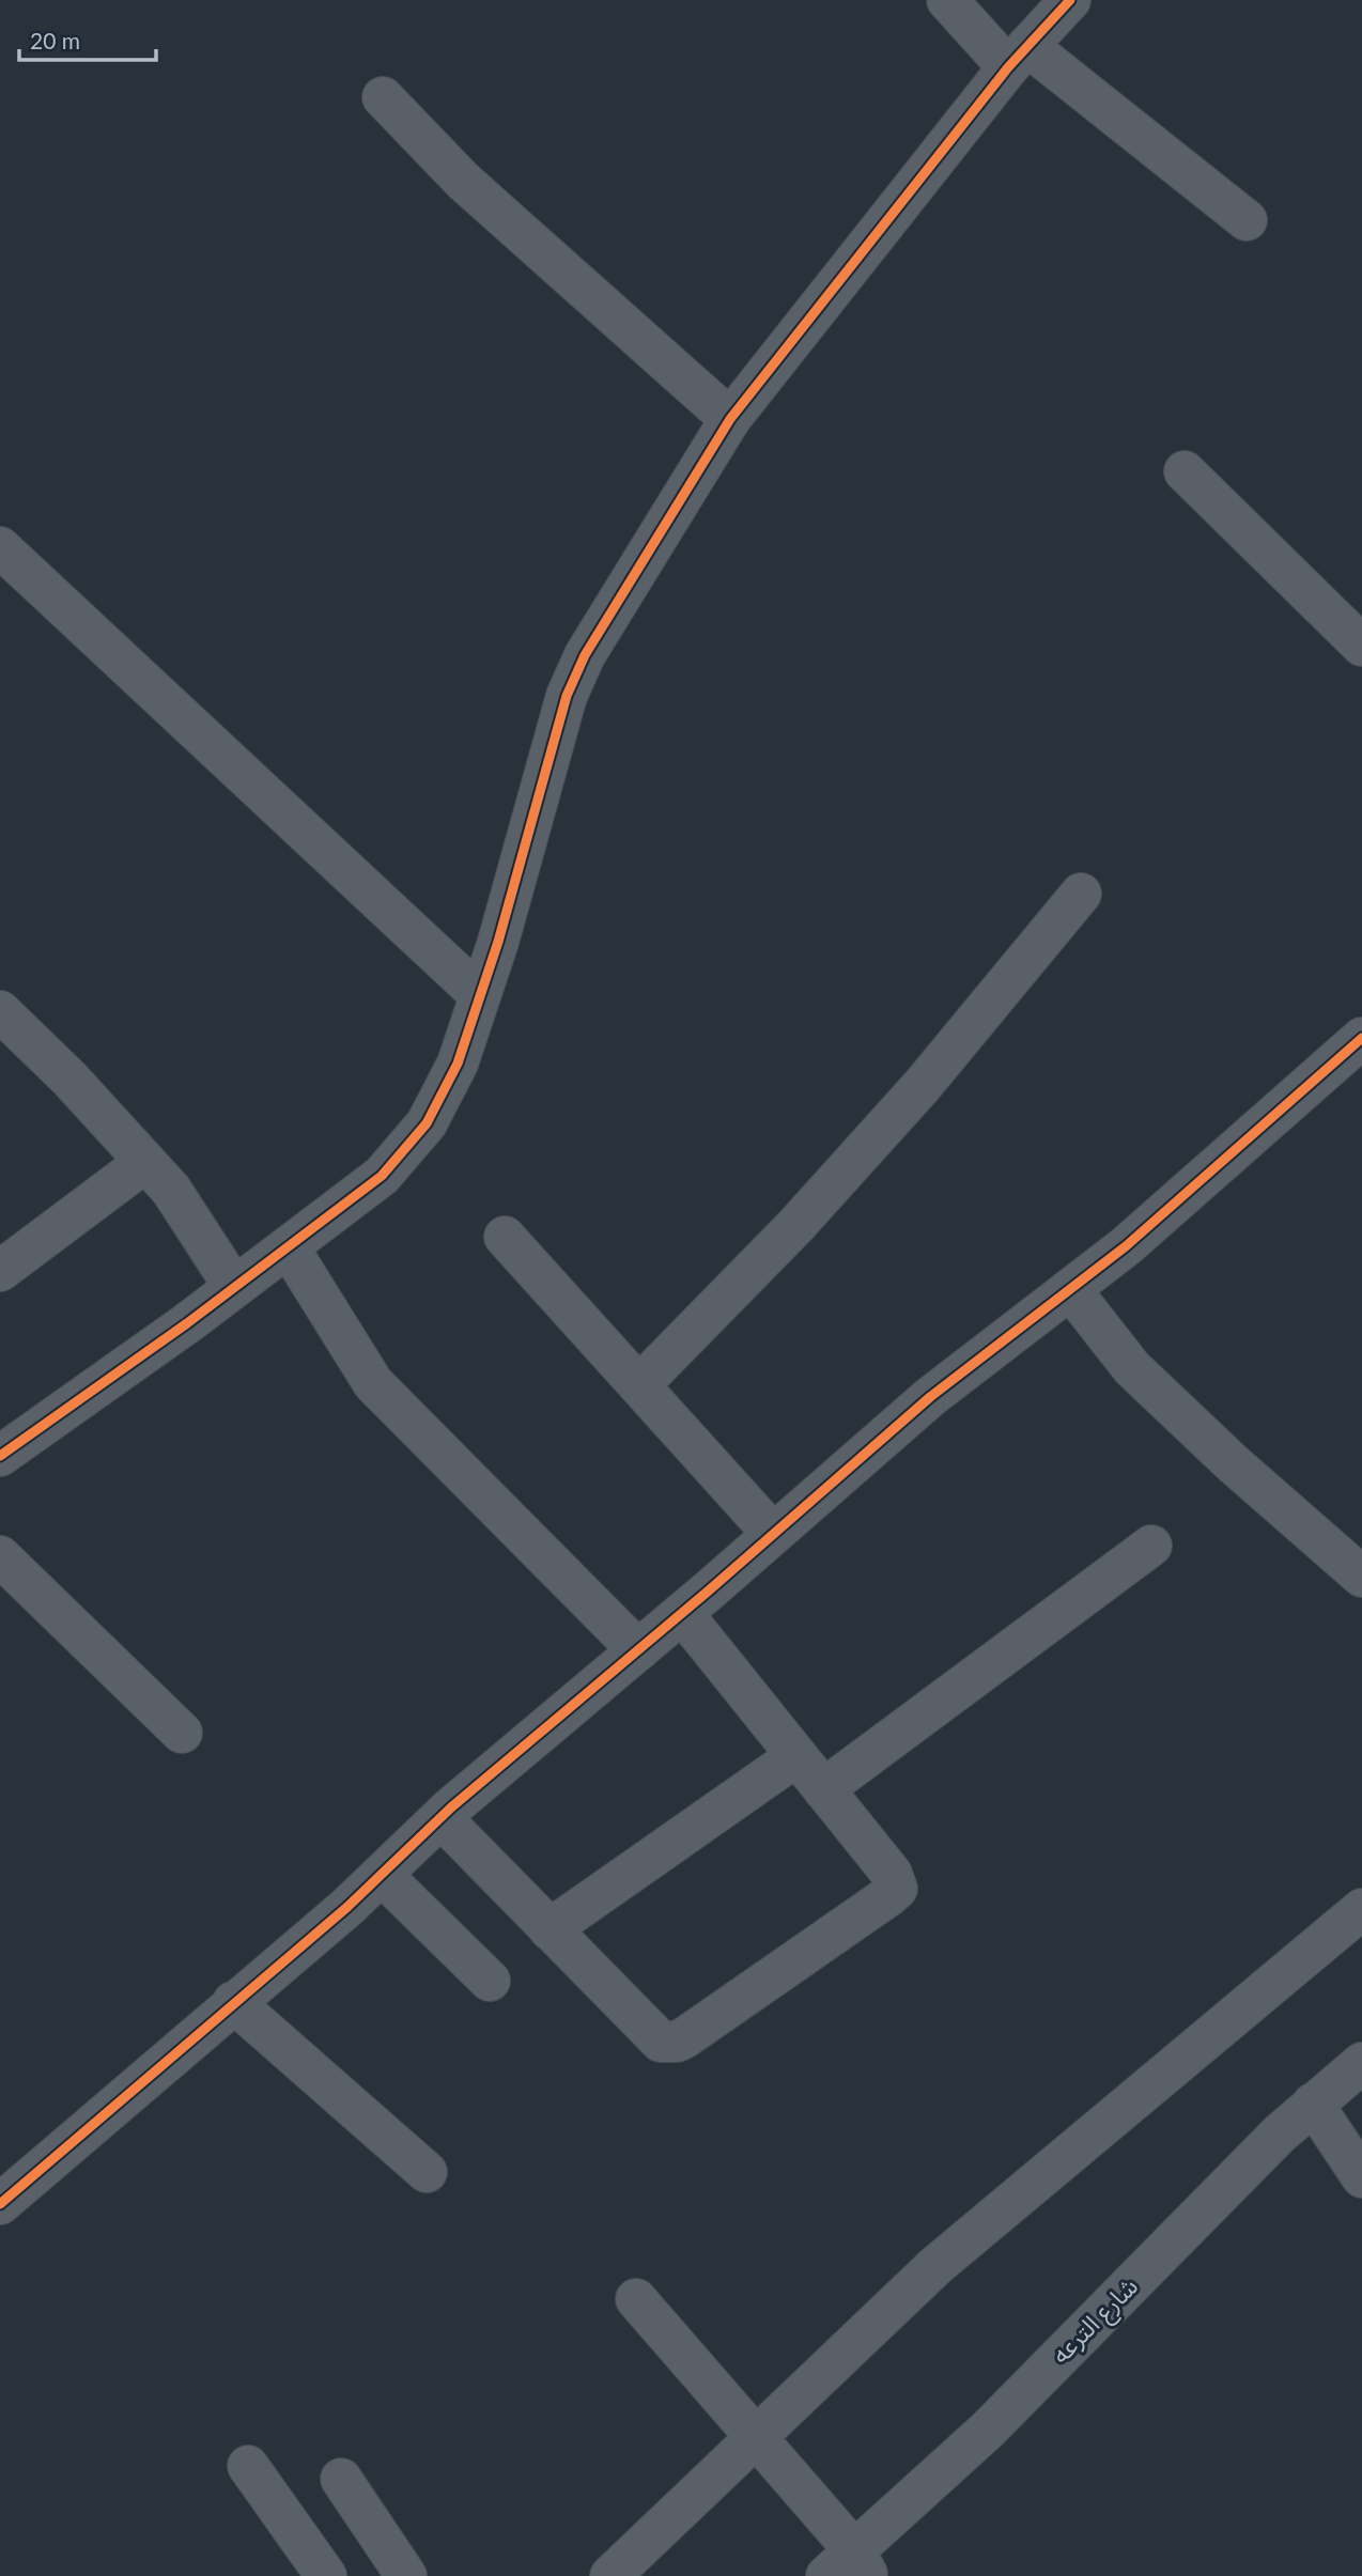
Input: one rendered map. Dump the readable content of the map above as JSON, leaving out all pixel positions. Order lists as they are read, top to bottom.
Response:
{
  "streets": {
    "street": ["شارع الترعه"]
  },
  "scale_bar": "20 m"
}
